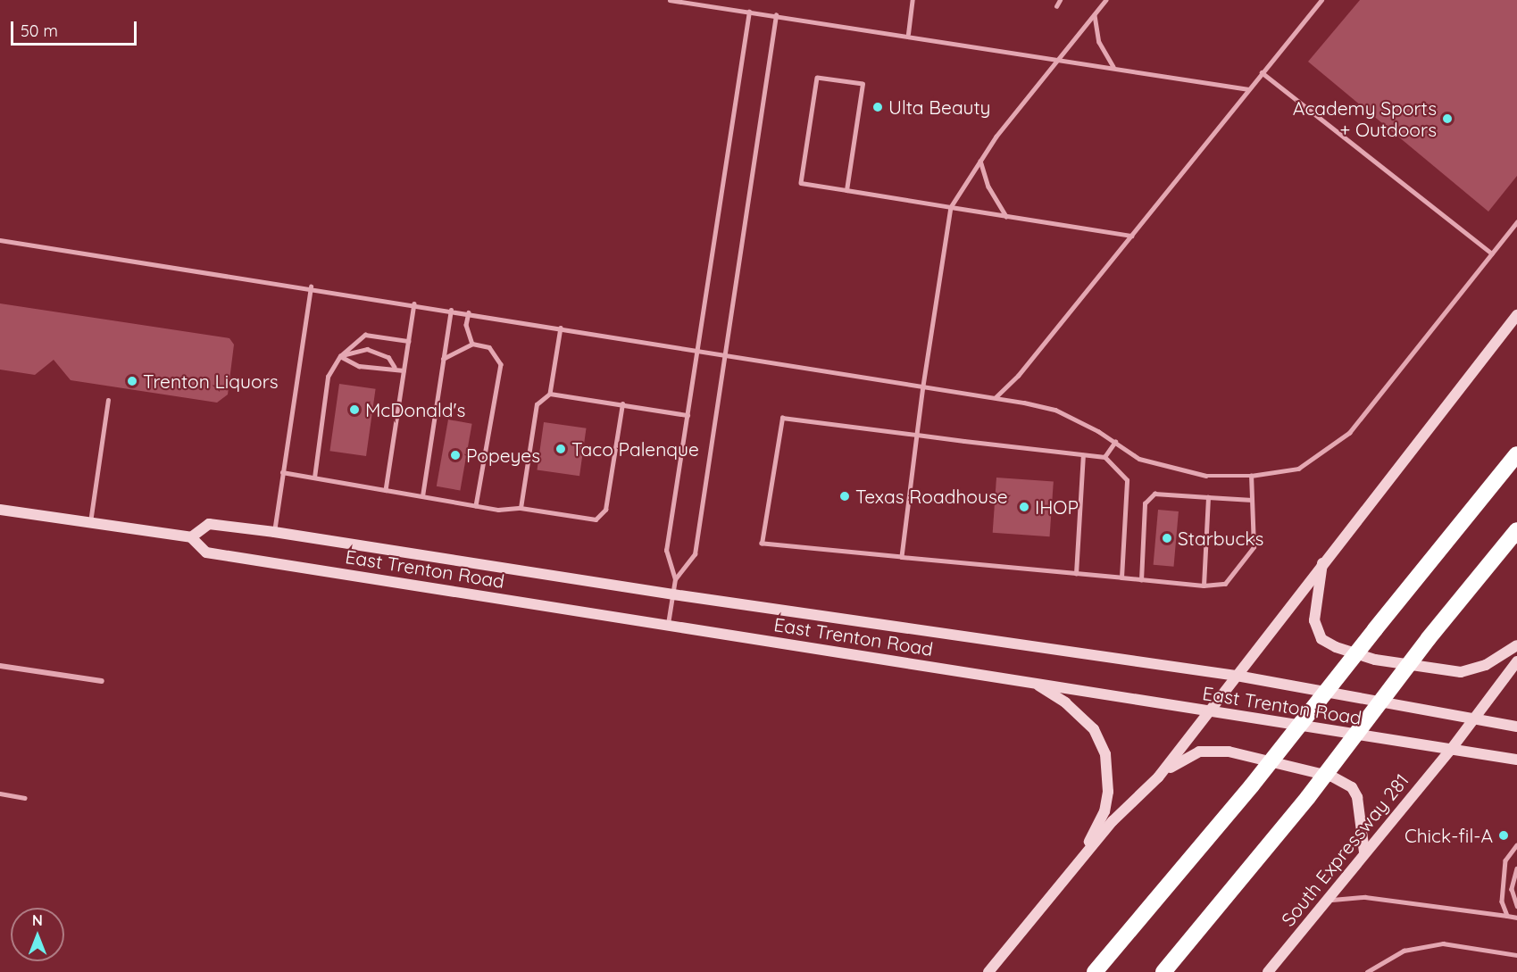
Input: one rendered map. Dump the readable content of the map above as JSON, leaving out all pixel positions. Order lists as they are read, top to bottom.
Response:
{
  "streets": {
    "main road": ["East Trenton Road", "South Expressway 281"]
  },
  "crossings": [
    ["East Trenton Road", "South Expressway 281"]
  ],
  "places": [
    "Ulta Beauty",
    "Academy Sports + Outdoors",
    "Trenton Liquors",
    "McDonald's",
    "Taco Palenque",
    "Popeyes",
    "Texas Roadhouse",
    "IHOP",
    "Starbucks",
    "Chick-fil-A"
  ],
  "scale_bar": "50 m",
  "north": "top"
}
